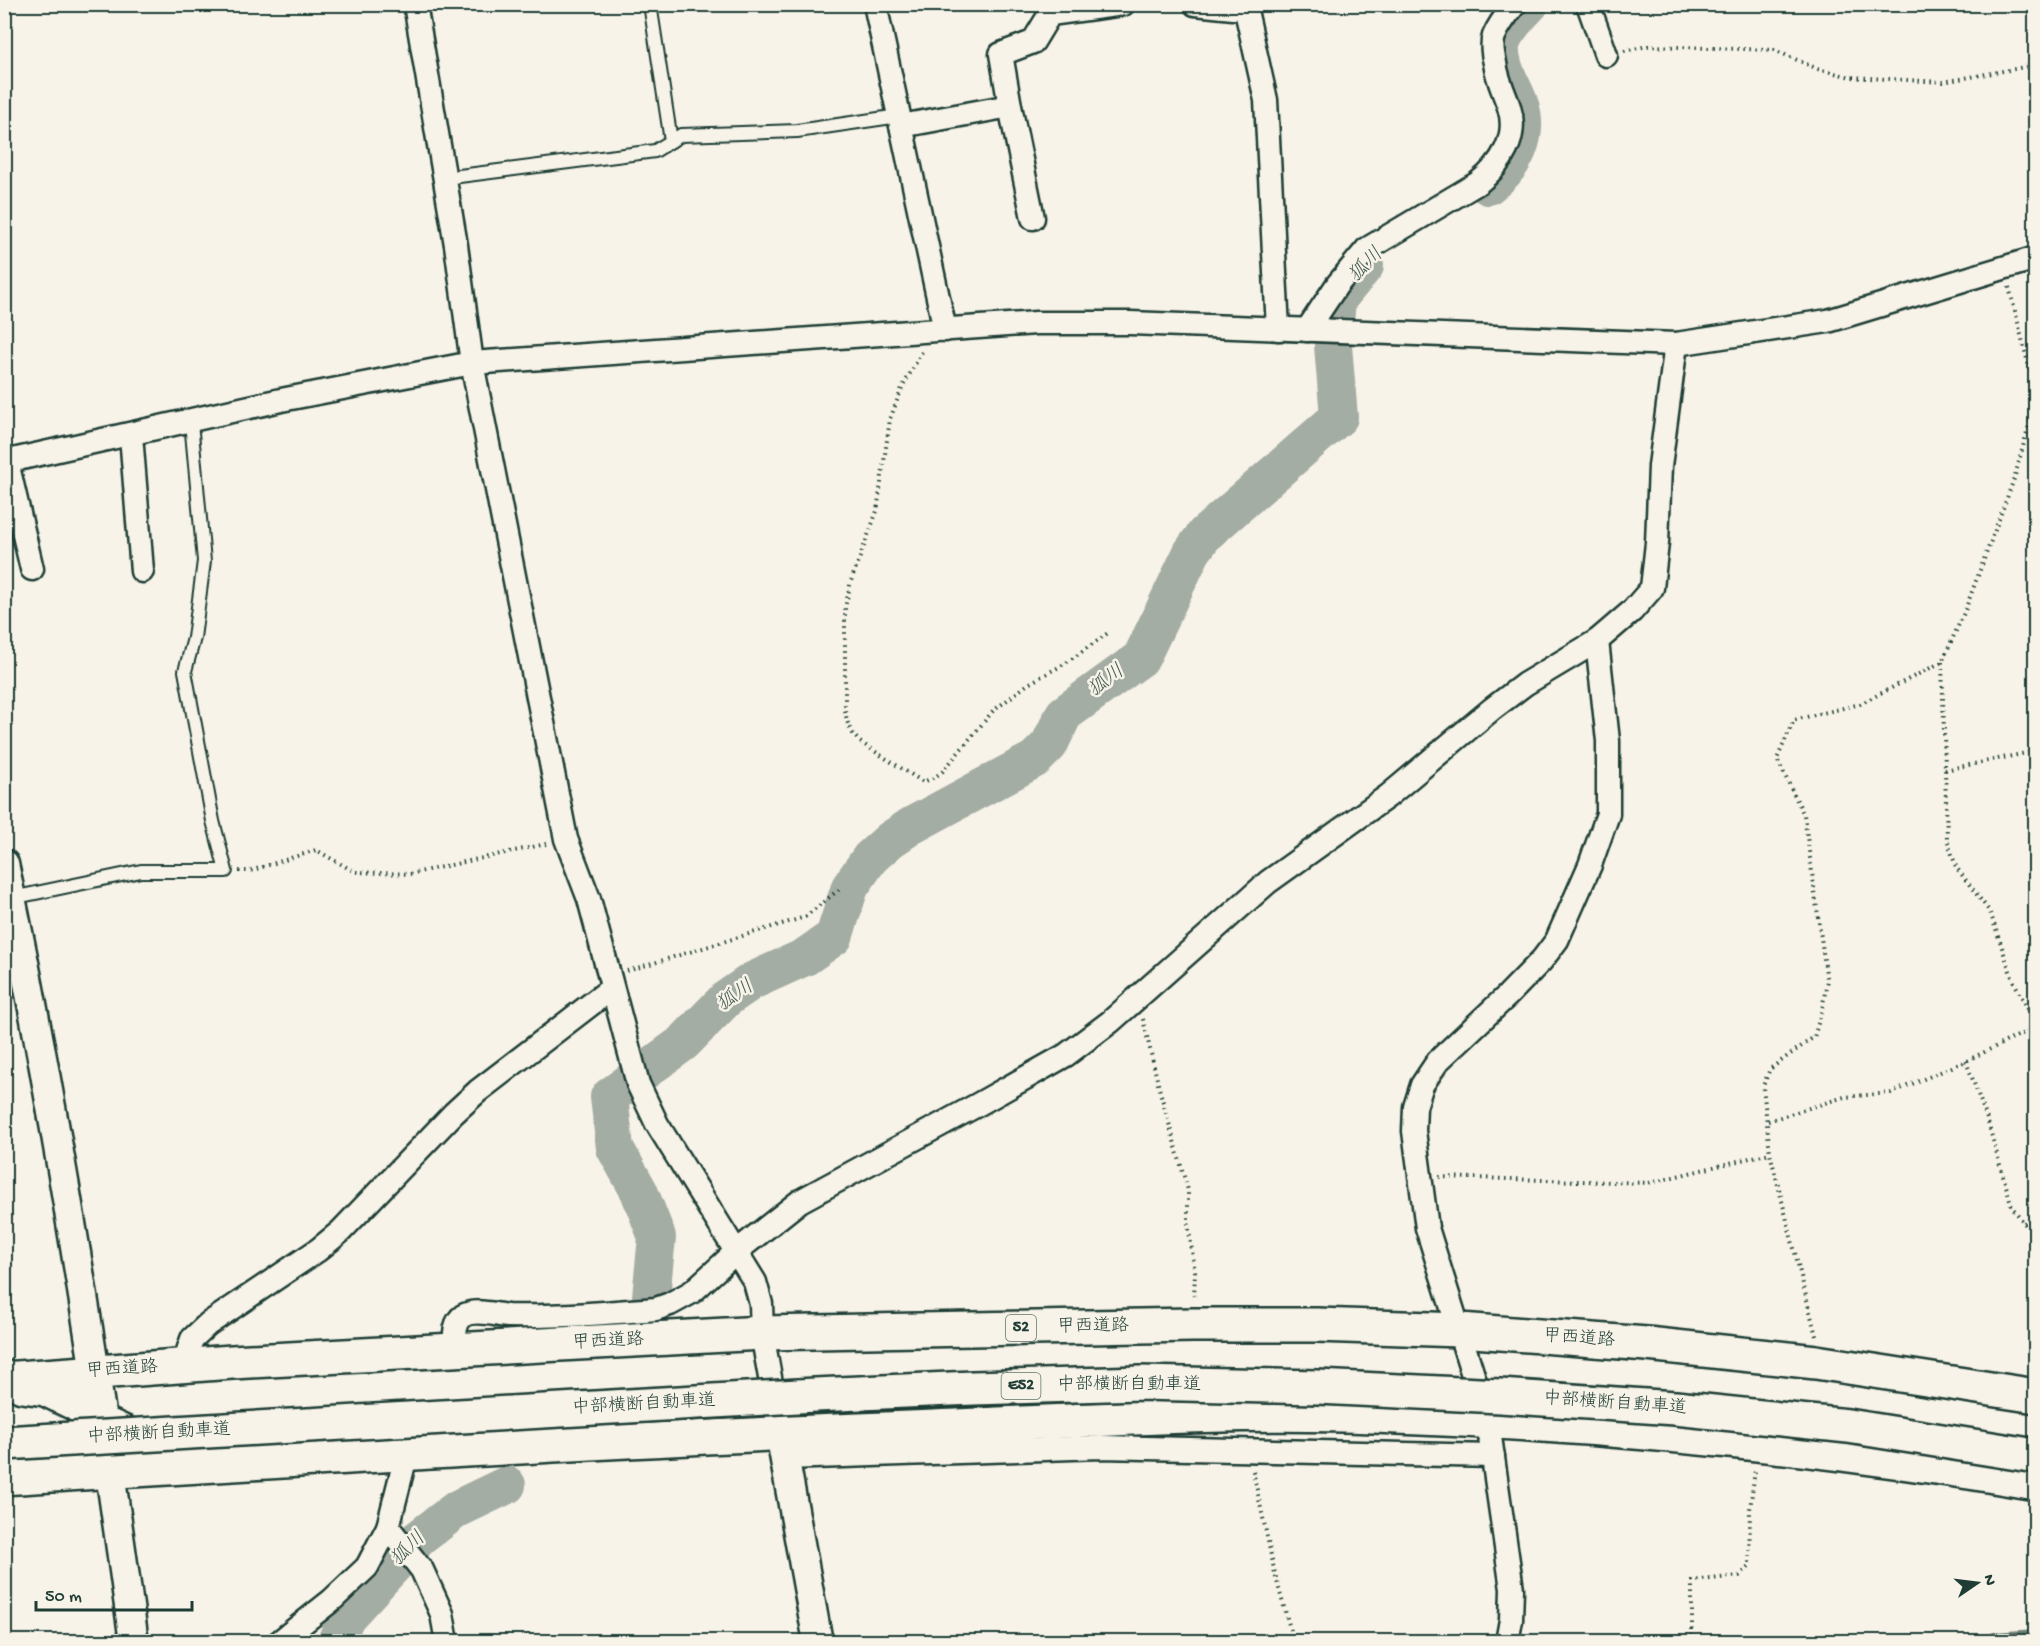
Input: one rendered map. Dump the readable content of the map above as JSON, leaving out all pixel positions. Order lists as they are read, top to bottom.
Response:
{
  "streets": {
    "highway": [
      "甲西道路",
      "52",
      "中部横断自動車道",
      "E52"
    ]
  },
  "water": ["狐川"],
  "scale_bar": "50 m",
  "north": "right"
}
